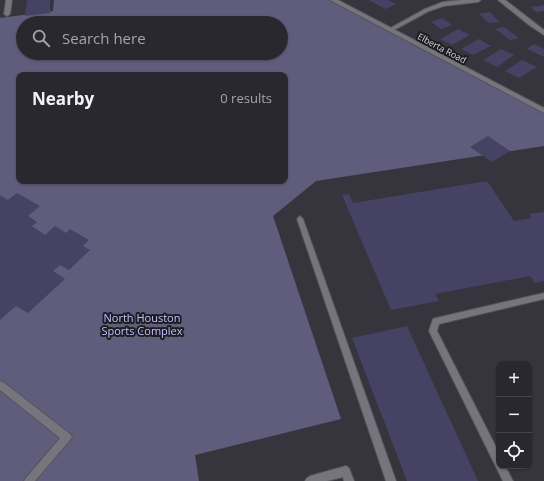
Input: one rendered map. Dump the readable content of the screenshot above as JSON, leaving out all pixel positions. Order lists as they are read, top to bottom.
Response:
{
  "streets": {
    "street": ["Elberta Road"]
  },
  "parks": ["North Houston Sports Complex"],
  "page": {
    "search": "Search here",
    "heading": ["Nearby", "0 results"],
    "map_buttons": ["+", "−"]
  }
}
